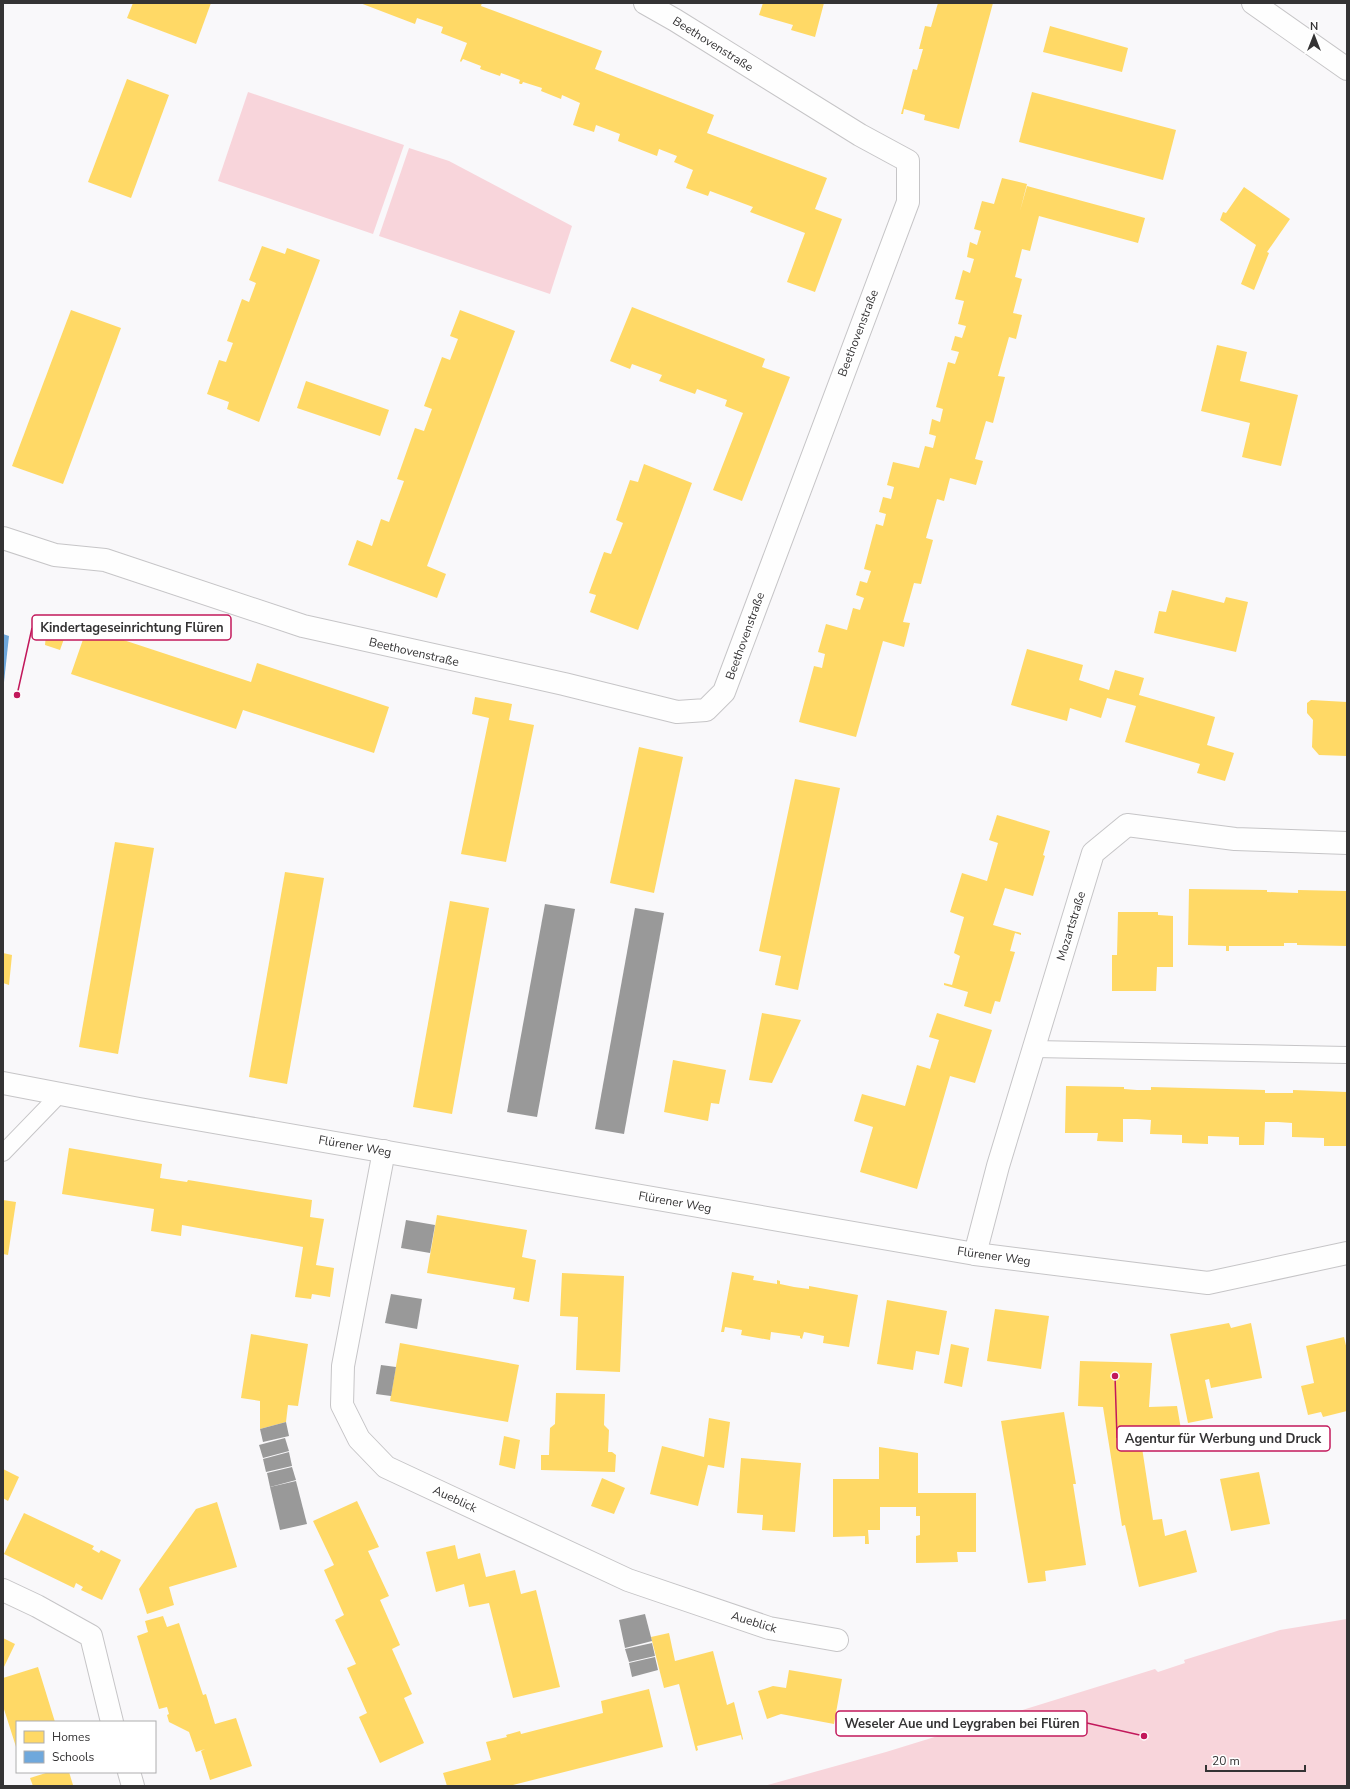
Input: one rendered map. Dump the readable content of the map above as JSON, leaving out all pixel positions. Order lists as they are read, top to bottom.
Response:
{
  "streets": {
    "street": [
      "Beethovenstraße",
      "Mozartstraße",
      "Flürener Weg",
      "Aueblick"
    ]
  },
  "crossings": [
    ["Mozartstraße", "Flürener Weg"],
    ["Flürener Weg", "Aueblick"]
  ],
  "places": ["Kindertageseinrichtung Flüren", "Agentur für Werbung und Druck", "Weseler Aue und Leygraben bei Flüren"],
  "legend": ["Homes", "Schools"],
  "scale_bar": "20 m",
  "north": "top"
}
